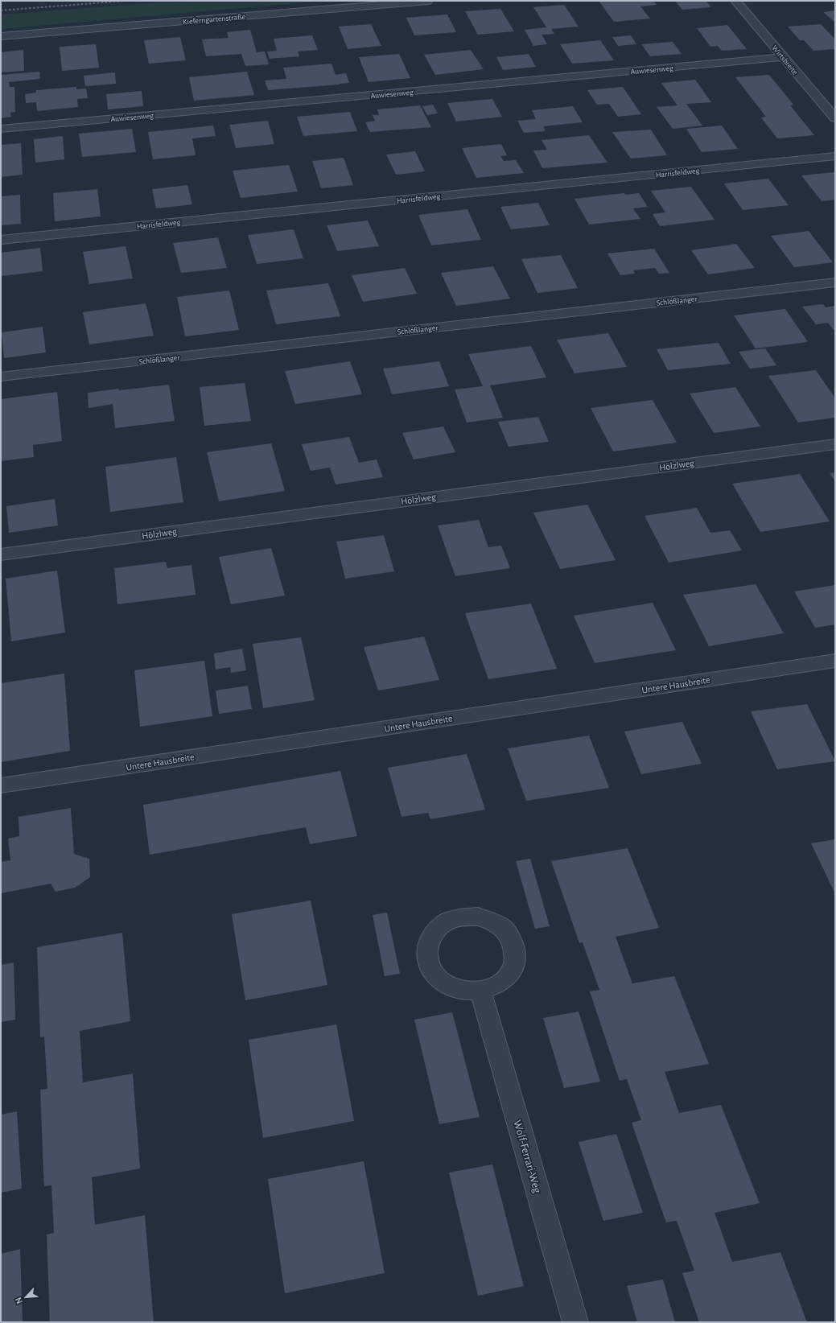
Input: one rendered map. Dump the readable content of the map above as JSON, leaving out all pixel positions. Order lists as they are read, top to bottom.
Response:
{
  "streets": {
    "street": [
      "Kieferngartenstraße",
      "Wirtsbreite",
      "Auwiesenweg",
      "Harrisfeldweg",
      "Schlößlanger",
      "Hölzlweg",
      "Untere Hausbreite",
      "Wolf-Ferrari-Weg"
    ]
  },
  "crossings": [
    ["Wirtsbreite", "Auwiesenweg"]
  ],
  "north": "bottom left"
}
